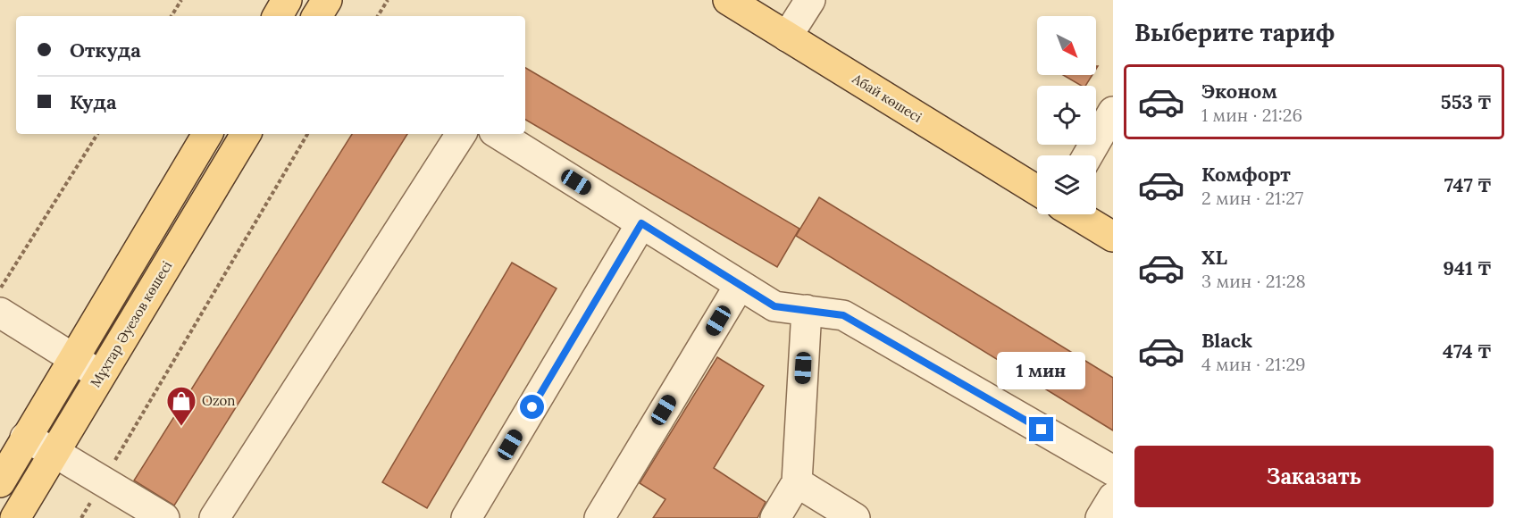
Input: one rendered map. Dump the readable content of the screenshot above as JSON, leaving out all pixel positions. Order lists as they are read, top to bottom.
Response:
{
  "streets": {
    "main road": ["Абай көшесі", "Мұхтар Әуезов көшесі"]
  },
  "places": {
    "shop": ["Ozon"]
  },
  "north": "bottom right",
  "page": {
    "heading": "Выберите тариф",
    "banner": ["Откуда", "Куда"],
    "list": [
      {
        "name": "Эконом",
        "note": "1 мин · 21:26",
        "value": "553 ₸"
      },
      {
        "name": "Комфорт",
        "note": "2 мин · 21:27",
        "value": "747 ₸"
      },
      {
        "name": "XL",
        "note": "3 мин · 21:28",
        "value": "941 ₸"
      },
      {
        "name": "Black",
        "note": "4 мин · 21:29",
        "value": "474 ₸"
      }
    ],
    "bubble": "1 мин",
    "buttons": "Заказать"
  }
}
